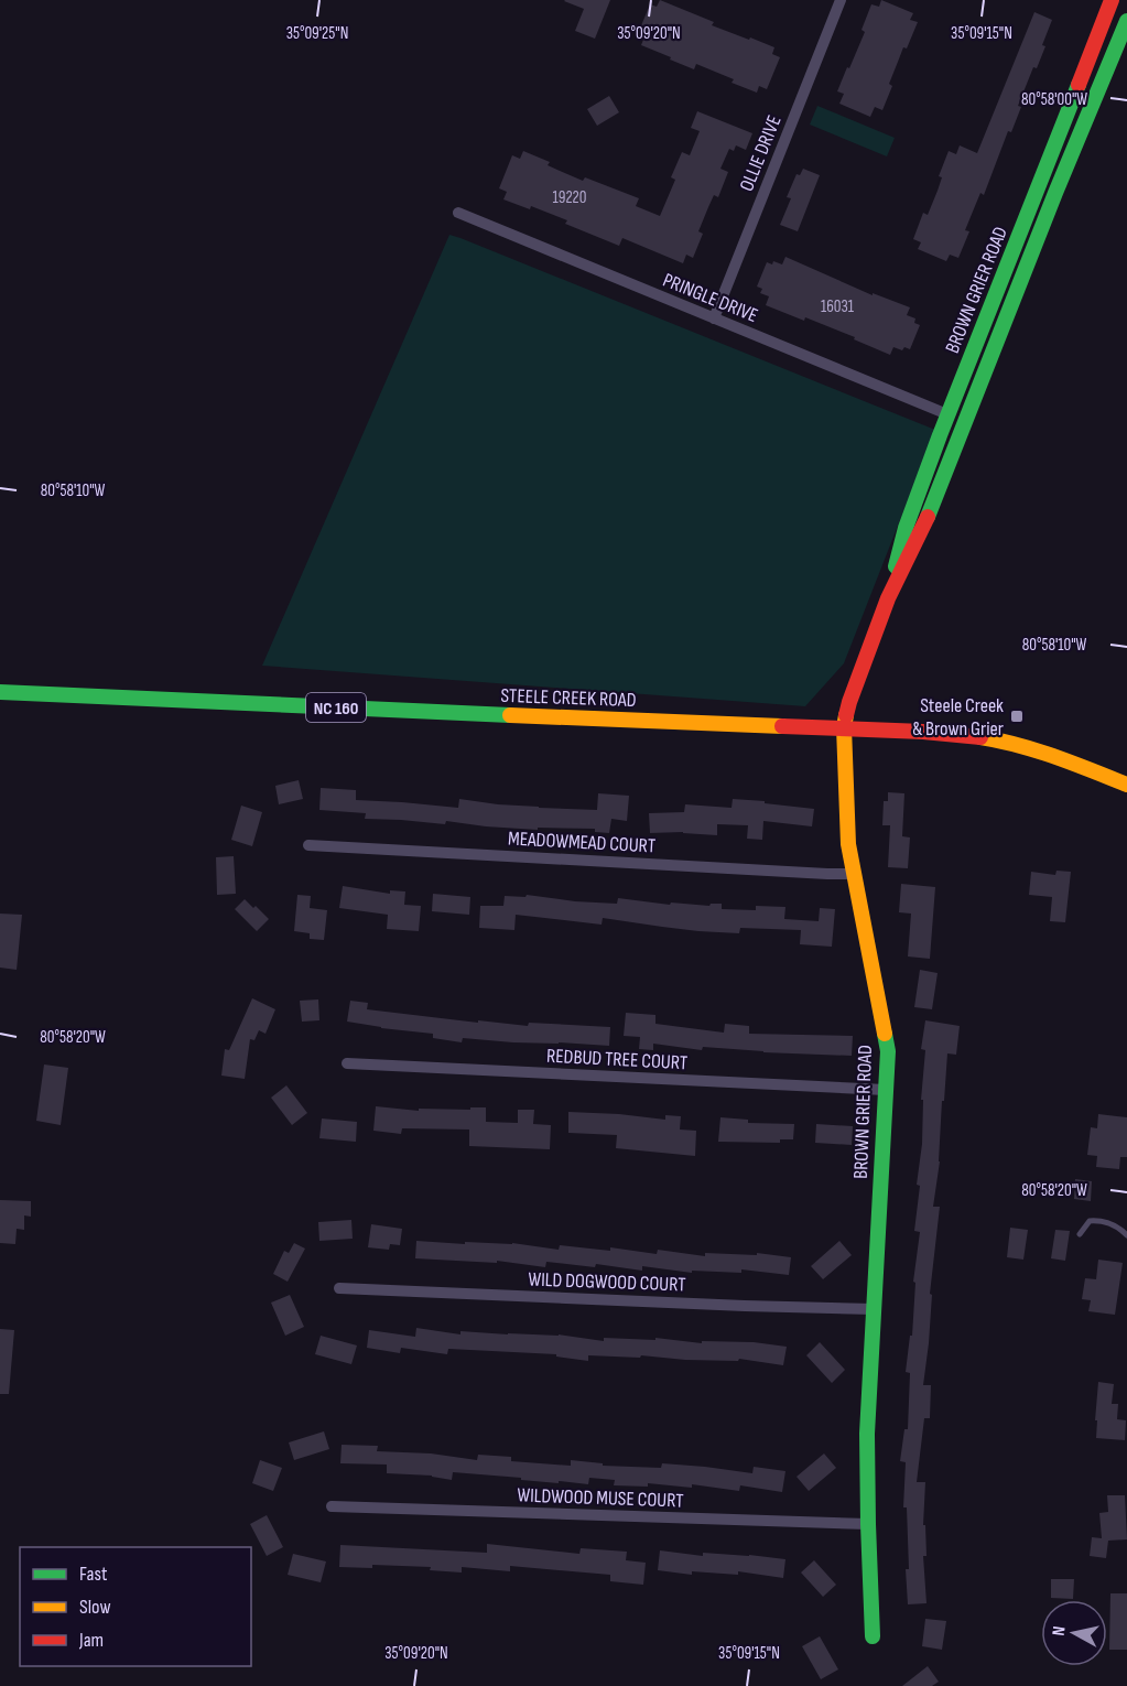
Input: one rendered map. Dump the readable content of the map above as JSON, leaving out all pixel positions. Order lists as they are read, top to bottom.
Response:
{
  "streets": {
    "main road": ["BROWN GRIER ROAD", "STEELE CREEK ROAD", "NC 160"],
    "street": [
      "OLLIE DRIVE",
      "PRINGLE DRIVE",
      "MEADOWMEAD COURT",
      "REDBUD TREE COURT",
      "WILD DOGWOOD COURT",
      "WILDWOOD MUSE COURT"
    ]
  },
  "crossings": [
    ["OLLIE DRIVE", "PRINGLE DRIVE"],
    ["BROWN GRIER ROAD", "PRINGLE DRIVE"],
    ["BROWN GRIER ROAD", "STEELE CREEK ROAD"],
    ["BROWN GRIER ROAD", "MEADOWMEAD COURT"],
    ["BROWN GRIER ROAD", "REDBUD TREE COURT"],
    ["BROWN GRIER ROAD", "WILD DOGWOOD COURT"],
    ["BROWN GRIER ROAD", "WILDWOOD MUSE COURT"]
  ],
  "places": {
    "transit": ["Steele Creek & Brown Grier"]
  },
  "house_numbers": ["19220", "16031"],
  "legend": ["Fast", "Slow", "Jam"],
  "north": "left",
  "coordinates": [
    "35°09'25\"N",
    "35°09'20\"N",
    "35°09'15\"N",
    "80°58'00\"W",
    "80°58'10\"W",
    "80°58'20\"W"
  ]
}
